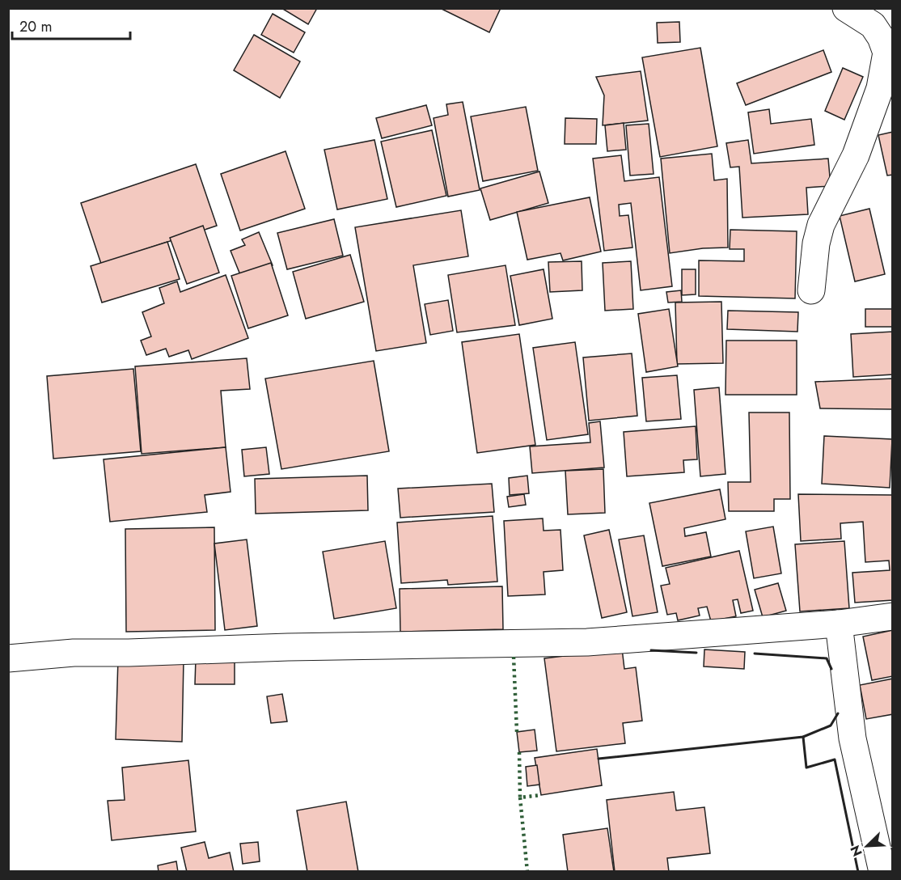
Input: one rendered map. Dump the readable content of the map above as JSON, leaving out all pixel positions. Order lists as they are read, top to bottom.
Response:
{
  "scale_bar": "20 m",
  "north": "bottom left"
}
